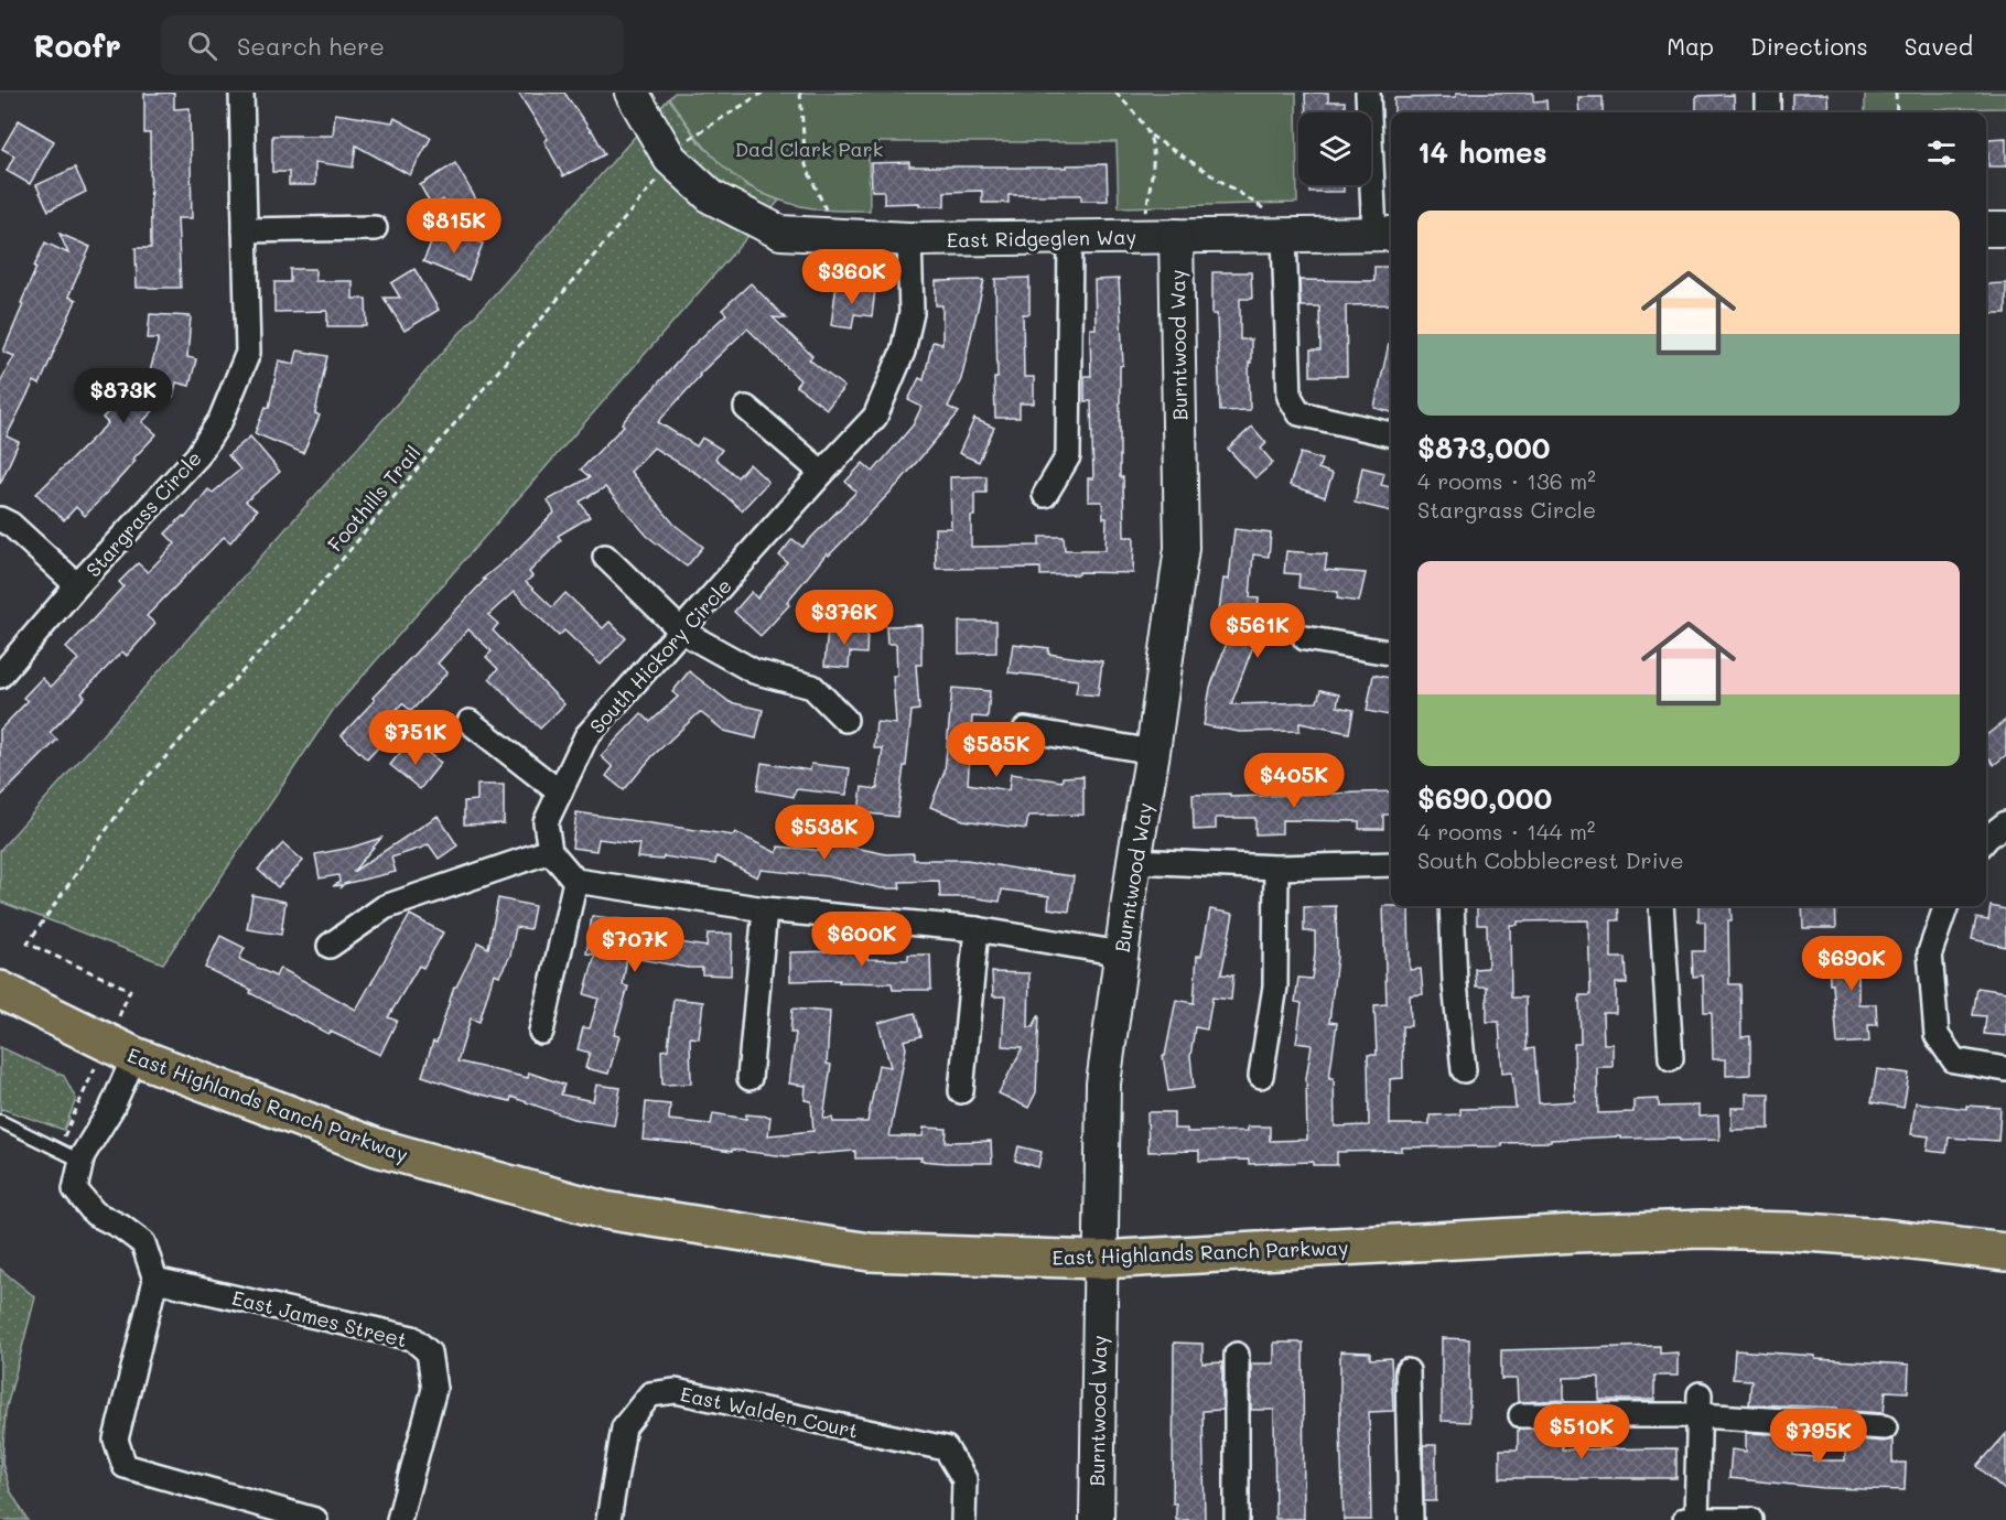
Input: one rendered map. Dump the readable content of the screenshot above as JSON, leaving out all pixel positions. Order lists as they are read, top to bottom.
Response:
{
  "streets": {
    "main road": ["East Highlands Ranch Parkway"],
    "street": [
      "East Ridgeglen Way",
      "Burntwood Way",
      "Stargrass Circle",
      "South Hickory Circle",
      "East James Street",
      "East Walden Court"
    ],
    "path": ["Foothills Trail"]
  },
  "crossings": [
    ["East Ridgeglen Way", "Burntwood Way"],
    ["East Ridgeglen Way", "Foothills Trail"],
    ["East Ridgeglen Way", "South Hickory Circle"],
    ["Burntwood Way", "East Highlands Ranch Parkway"]
  ],
  "parks": ["Dad Clark Park"],
  "page": {
    "header": "Roofr",
    "search": "Search here",
    "nav": ["Map", "Directions", "Saved"],
    "heading": "14 homes",
    "list": [
      {
        "name": "$873,000",
        "note": "4 rooms · 136 m² · Stargrass Circle"
      },
      {
        "name": "$690,000",
        "note": "4 rooms · 144 m² · South Cobblecrest Drive"
      }
    ],
    "price": [
      "$815K",
      "$360K",
      "$873K",
      "$376K",
      "$561K",
      "$751K",
      "$585K",
      "$405K",
      "$538K",
      "$600K",
      "$707K",
      "$690K",
      "$510K",
      "$795K"
    ]
  }
}
